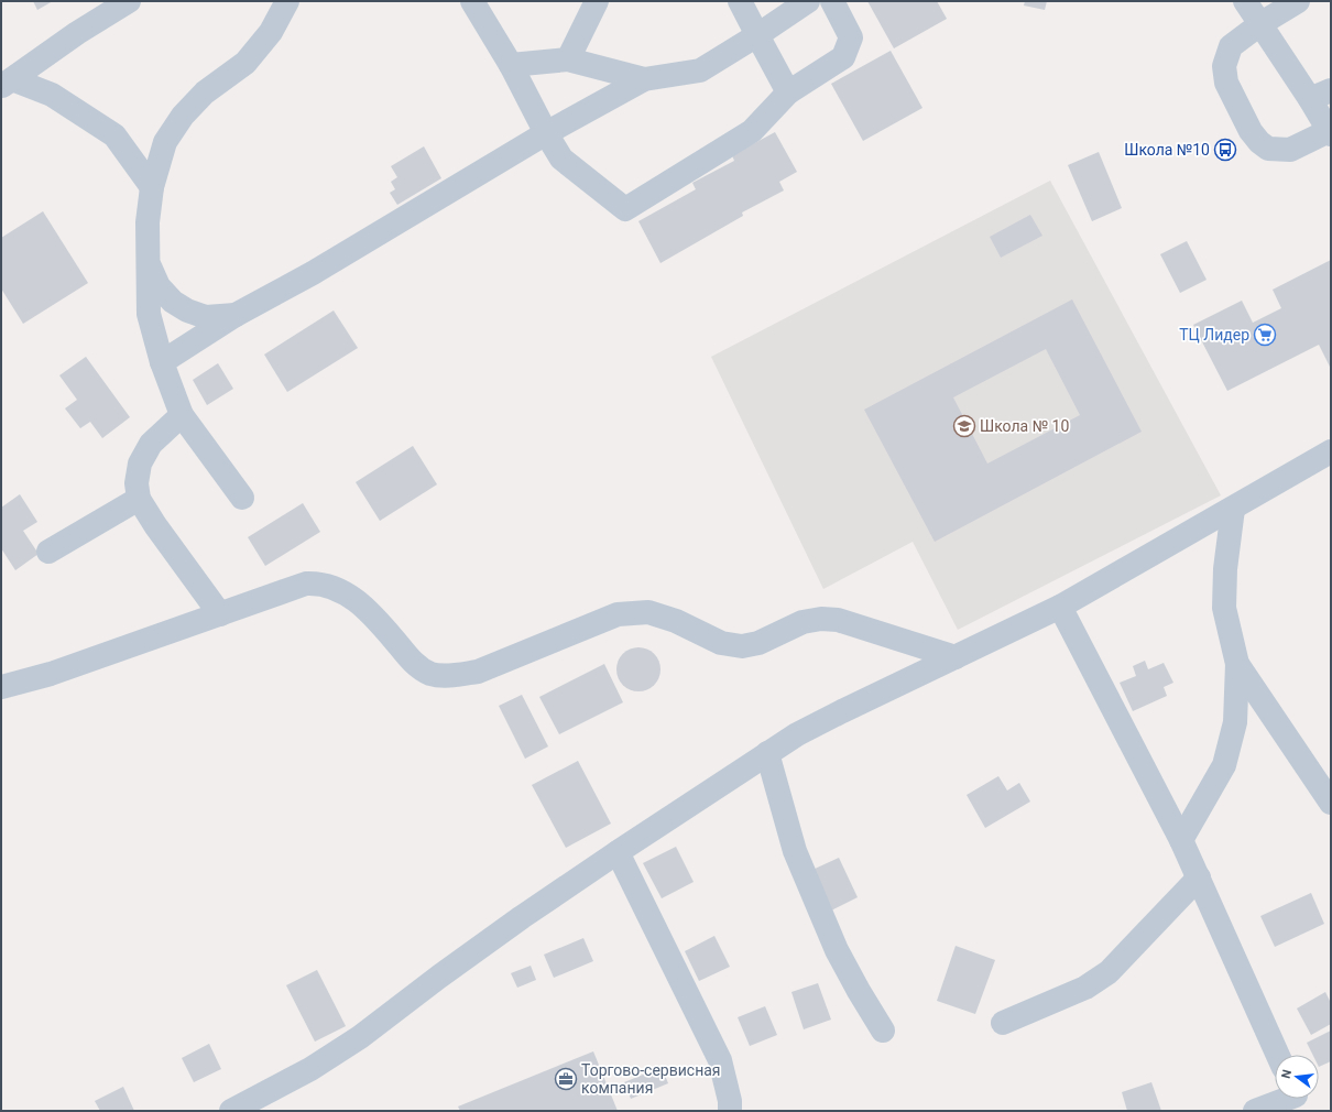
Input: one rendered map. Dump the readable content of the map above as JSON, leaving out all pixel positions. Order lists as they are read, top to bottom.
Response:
{
  "places": {
    "bus stop": ["Школа №10"],
    "supermarket": ["ТЦ Лидер"],
    "school or university": ["Школа № 10"],
    "office": ["Торгово-сервисная компания"]
  },
  "north": "left"
}
